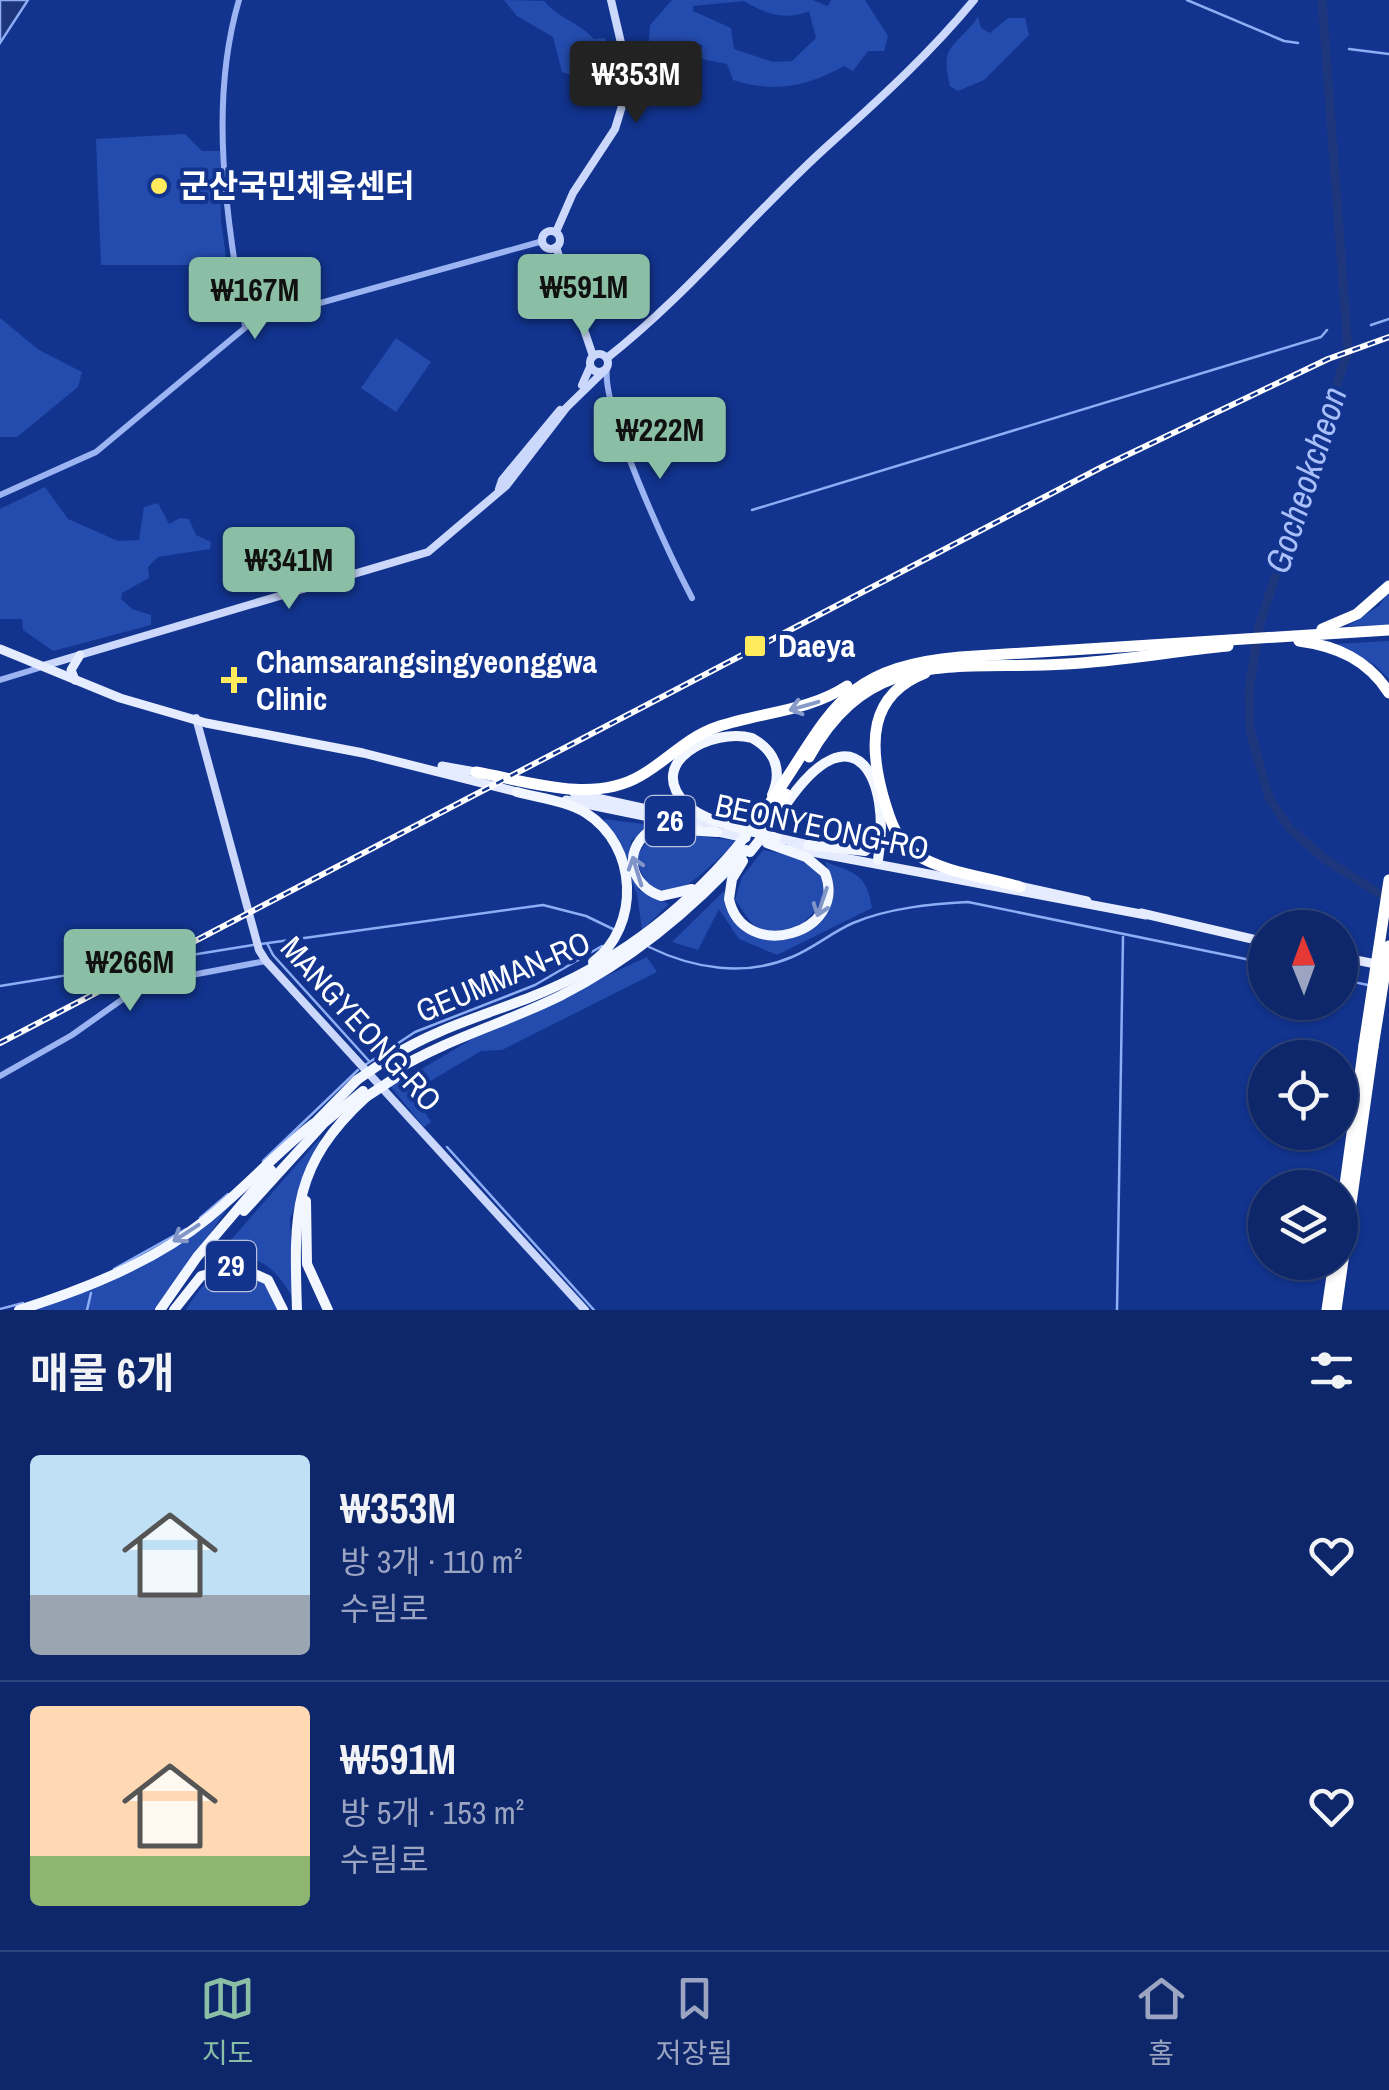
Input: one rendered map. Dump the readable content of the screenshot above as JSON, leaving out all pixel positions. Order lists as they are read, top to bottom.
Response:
{
  "streets": {
    "highway": ["GEUMMAN-RO", "29"],
    "main road": ["26", "BEONYEONG-RO", "MANGYEONG-RO"]
  },
  "crossings": [
    ["BEONYEONG-RO", "MANGYEONG-RO"]
  ],
  "water": ["Gocheokcheon"],
  "places": {
    "other": ["군산국민체육센터"],
    "transit": ["Daeya"],
    "health": ["Chamsarangsingyeonggwa Clinic"]
  },
  "north": "top",
  "page": {
    "price": [
      "₩353M",
      "₩591M",
      "₩167M",
      "₩222M",
      "₩341M",
      "₩266M"
    ],
    "heading": "매물 6개",
    "list": [
      {
        "name": "₩353M",
        "note": "방 3개 · 110 m² · 수림로"
      },
      {
        "name": "₩591M",
        "note": "방 5개 · 153 m² · 수림로"
      }
    ],
    "tabs": ["지도", "저장됨", "홈"]
  }
}
